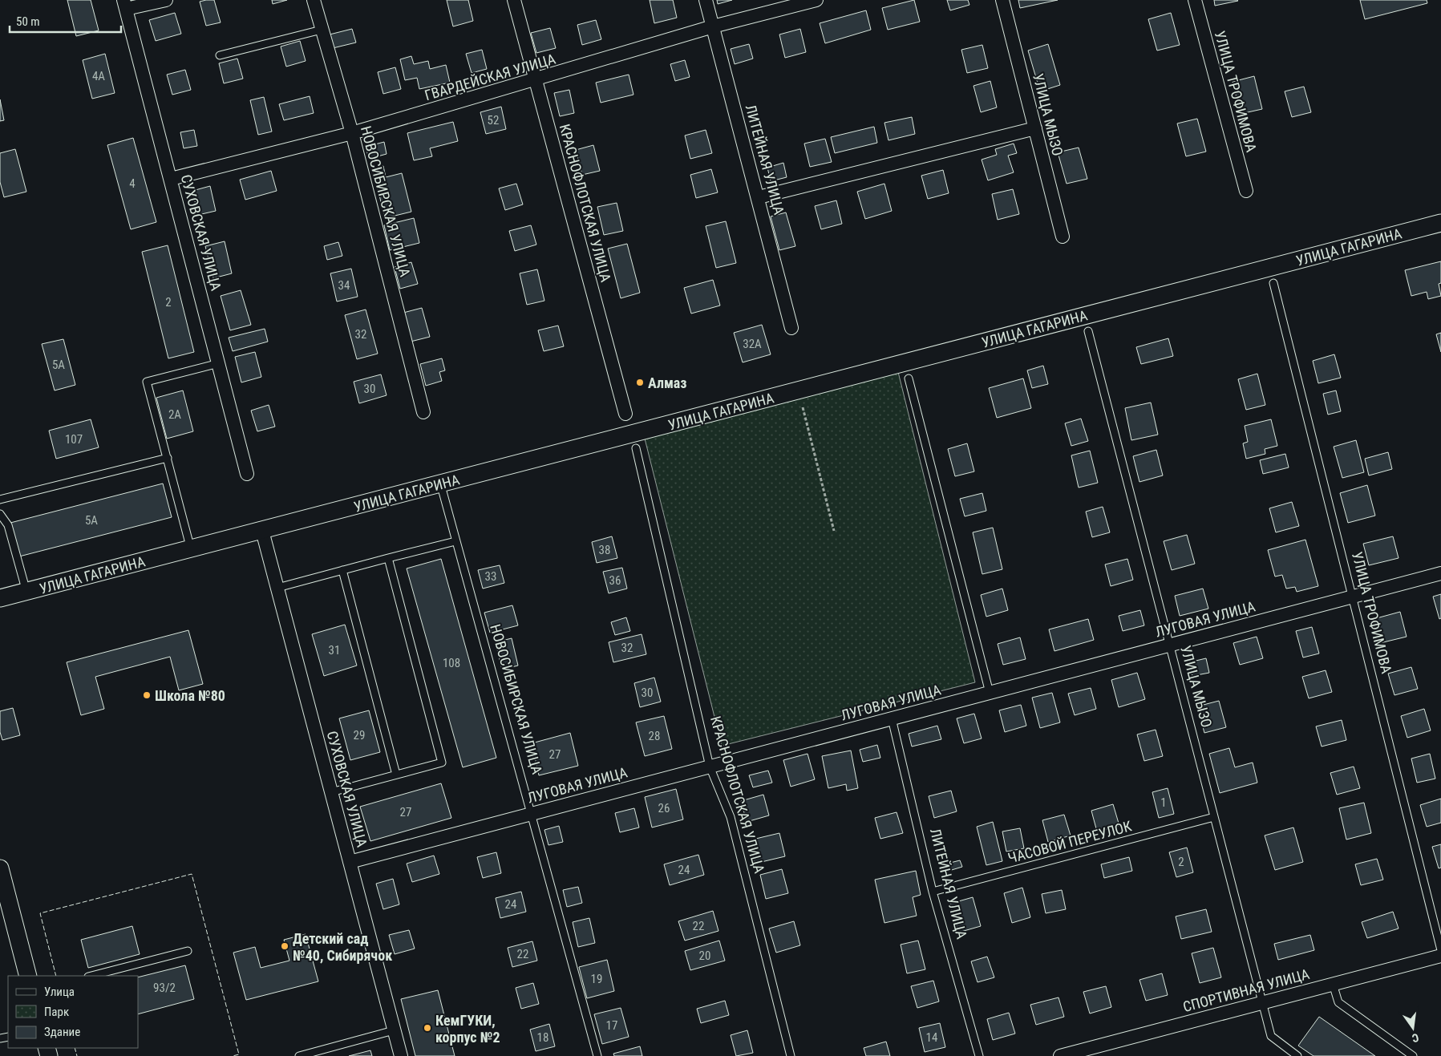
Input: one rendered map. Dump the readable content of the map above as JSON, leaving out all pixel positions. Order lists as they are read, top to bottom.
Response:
{
  "streets": {
    "street": [
      "ГВАРДЕЙСКАЯ УЛИЦА",
      "УЛИЦА ТРОФИМОВА",
      "УЛИЦА МЫЗО",
      "ЛИТЕЙНАЯ УЛИЦА",
      "НОВОСИБИРСКАЯ УЛИЦА",
      "КРАСНОФЛОТСКАЯ УЛИЦА",
      "СУХОВСКАЯ УЛИЦА",
      "УЛИЦА ГАГАРИНА",
      "ЛУГОВАЯ УЛИЦА",
      "СПОРТИВНАЯ УЛИЦА"
    ],
    "lane": ["ЧАСОВОЙ ПЕРЕУЛОК"]
  },
  "crossings": [
    ["ГВАРДЕЙСКАЯ УЛИЦА", "ЛИТЕЙНАЯ УЛИЦА"],
    ["ГВАРДЕЙСКАЯ УЛИЦА", "НОВОСИБИРСКАЯ УЛИЦА"],
    ["ГВАРДЕЙСКАЯ УЛИЦА", "КРАСНОФЛОТСКАЯ УЛИЦА"],
    ["ГВАРДЕЙСКАЯ УЛИЦА", "СУХОВСКАЯ УЛИЦА"],
    ["УЛИЦА ТРОФИМОВА", "ЛУГОВАЯ УЛИЦА"],
    ["УЛИЦА МЫЗО", "ЛУГОВАЯ УЛИЦА"],
    ["УЛИЦА МЫЗО", "ЧАСОВОЙ ПЕРЕУЛОК"],
    ["УЛИЦА МЫЗО", "СПОРТИВНАЯ УЛИЦА"],
    ["ЛИТЕЙНАЯ УЛИЦА", "ЛУГОВАЯ УЛИЦА"],
    ["ЛИТЕЙНАЯ УЛИЦА", "ЧАСОВОЙ ПЕРЕУЛОК"],
    ["НОВОСИБИРСКАЯ УЛИЦА", "ЛУГОВАЯ УЛИЦА"],
    ["КРАСНОФЛОТСКАЯ УЛИЦА", "ЛУГОВАЯ УЛИЦА"],
    ["СУХОВСКАЯ УЛИЦА", "УЛИЦА ГАГАРИНА"],
    ["СУХОВСКАЯ УЛИЦА", "ЛУГОВАЯ УЛИЦА"]
  ],
  "places": [
    "Алмаз",
    "Школа №80",
    "Детский сад №40, Сибирячок",
    "КемГУКИ, корпус №2"
  ],
  "house_numbers": [
    "4А",
    "52",
    "4",
    "34",
    "2",
    "32",
    "32А",
    "5А",
    "30",
    "2А",
    "107",
    "5А",
    "38",
    "33",
    "36",
    "32",
    "31",
    "108",
    "30",
    "29",
    "28",
    "27",
    "1",
    "26",
    "27",
    "2",
    "24",
    "24",
    "22",
    "22",
    "20",
    "19",
    "93/2",
    "17",
    "18",
    "14"
  ],
  "legend": ["Улица", "Парк", "Здание"],
  "scale_bar": "50 m",
  "north": "bottom"
}
